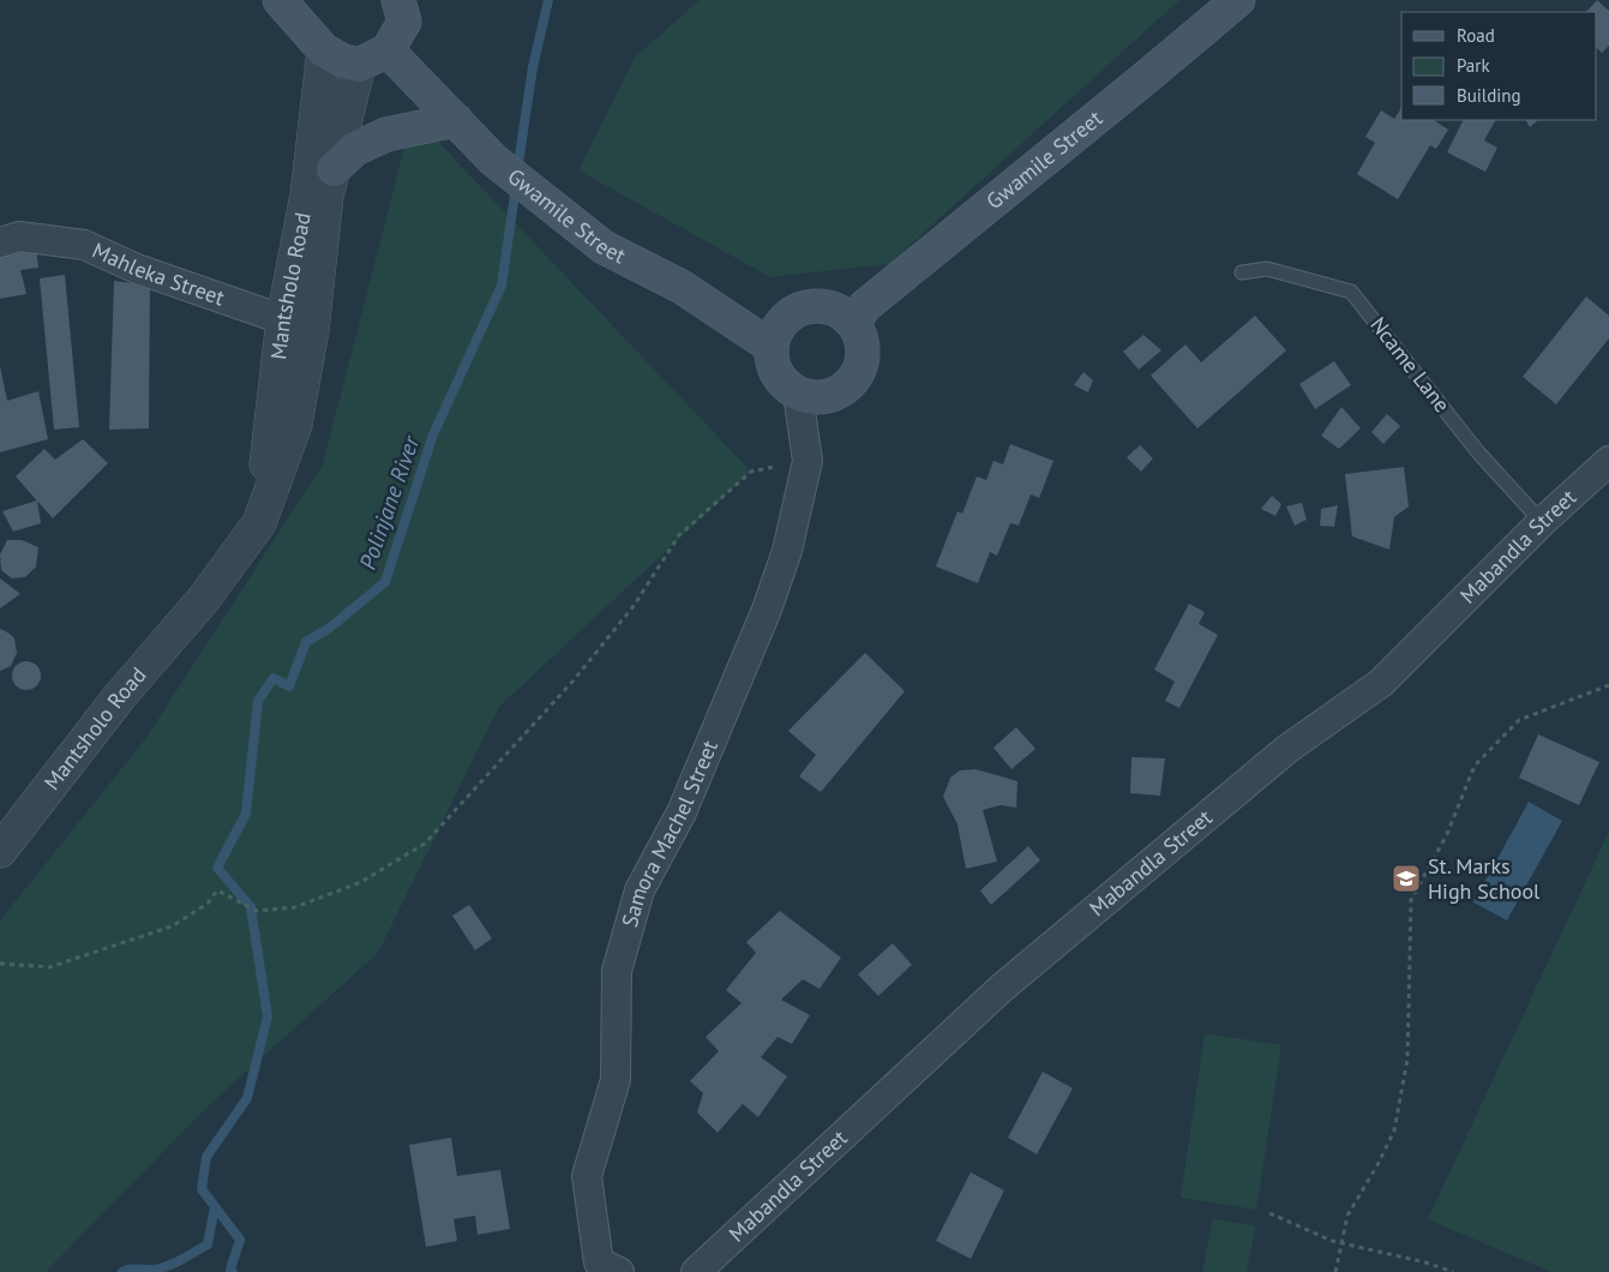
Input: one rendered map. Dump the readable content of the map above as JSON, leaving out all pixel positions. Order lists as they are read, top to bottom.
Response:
{
  "streets": {
    "main road": ["Gwamile Street"],
    "street": [
      "Mahleka Street",
      "Mantsholo Road",
      "Mabandla Street",
      "Samora Machel Street"
    ],
    "lane": ["Ncame Lane"]
  },
  "crossings": [
    ["Gwamile Street", "Samora Machel Street"],
    ["Mahleka Street", "Mantsholo Road"],
    ["Ncame Lane", "Mabandla Street"]
  ],
  "water": ["Polinjane River"],
  "places": {
    "school or university": ["St. Marks High School"]
  },
  "legend": ["Road", "Park", "Building"]
}
